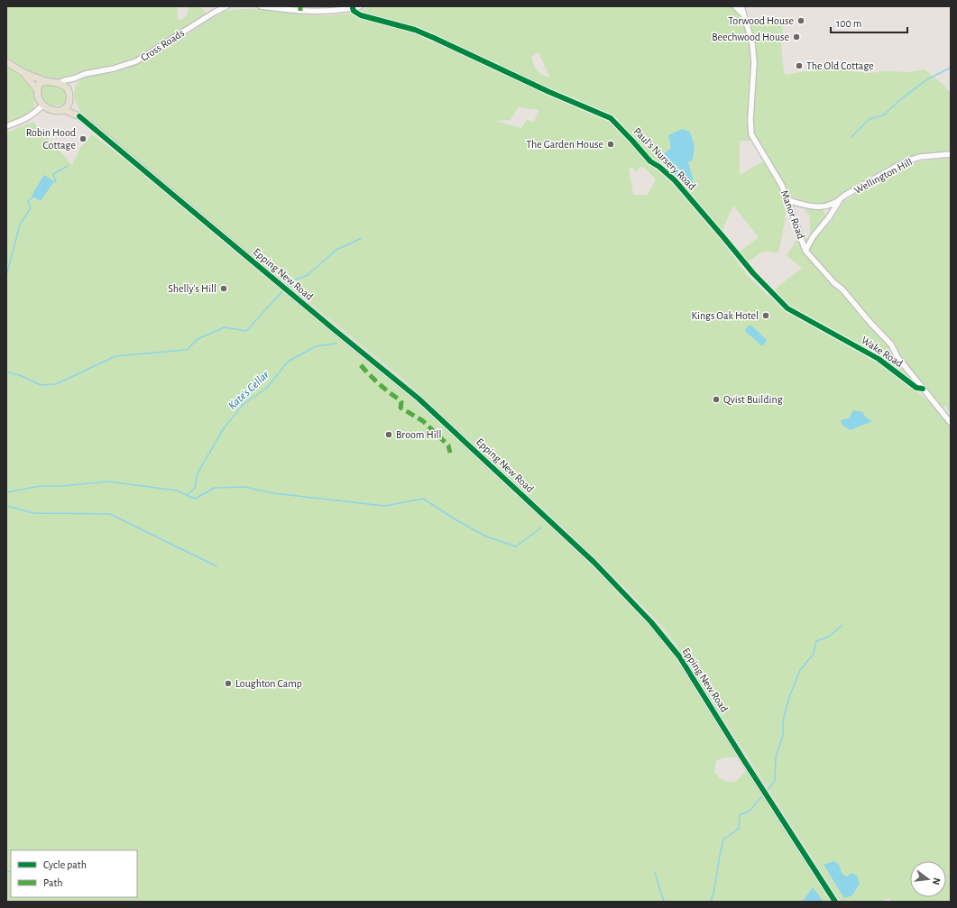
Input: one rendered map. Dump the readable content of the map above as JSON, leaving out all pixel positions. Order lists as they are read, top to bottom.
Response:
{
  "streets": {
    "main road": ["Epping New Road"],
    "street": [
      "Cross Roads",
      "Paul's Nursery Road",
      "Wellington Hill",
      "Manor Road",
      "Wake Road"
    ]
  },
  "crossings": [
    ["Cross Roads", "Epping New Road"],
    ["Paul's Nursery Road", "Wake Road"],
    ["Wellington Hill", "Manor Road"],
    ["Manor Road", "Wake Road"]
  ],
  "water": ["Kate's Cellar"],
  "places": [
    "Torwood House",
    "Beechwood House",
    "The Old Cottage",
    "Robin Hood Cottage",
    "The Garden House",
    "Shelly's Hill",
    "Kings Oak Hotel",
    "Qvist Building",
    "Broom Hill",
    "Loughton Camp"
  ],
  "legend": ["Cycle path", "Path"],
  "scale_bar": "100 m",
  "north": "right"
}
